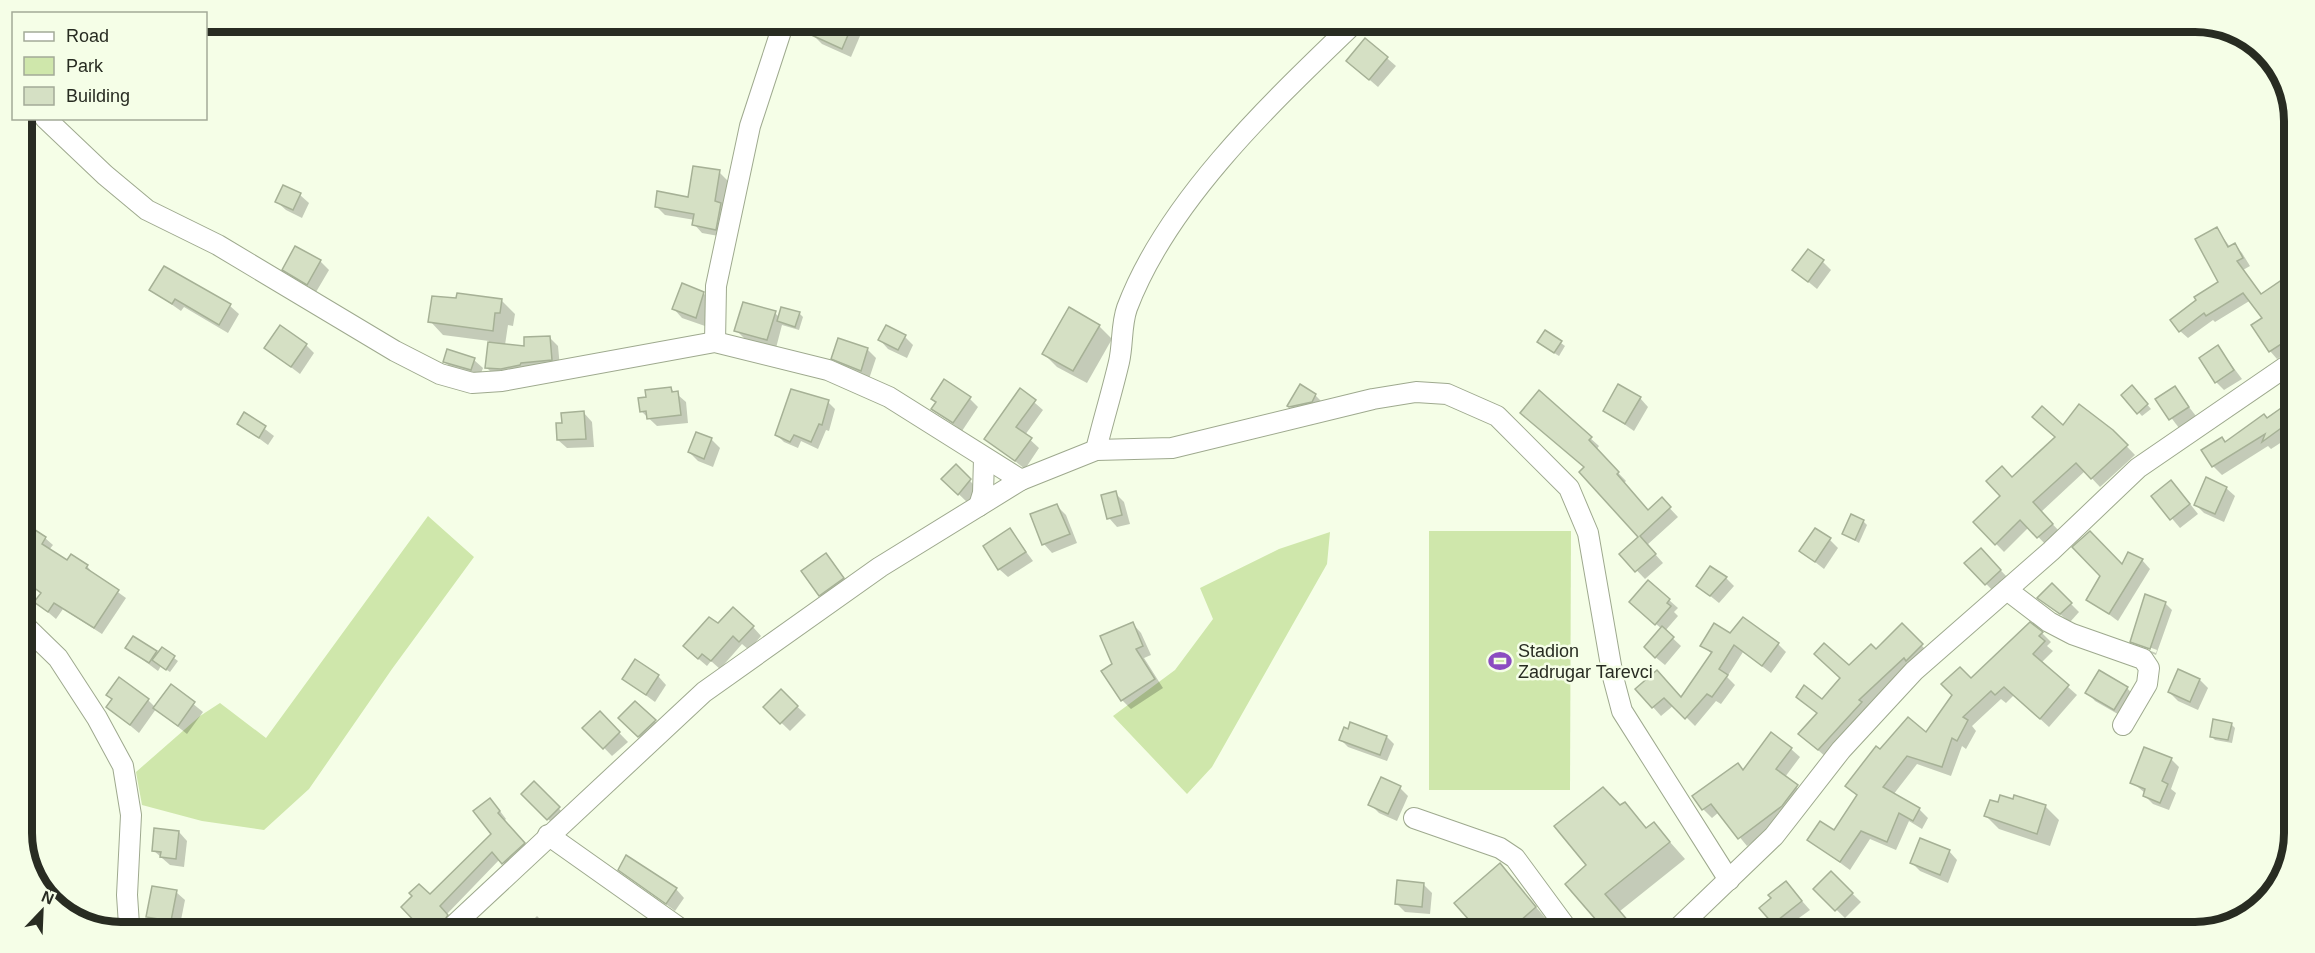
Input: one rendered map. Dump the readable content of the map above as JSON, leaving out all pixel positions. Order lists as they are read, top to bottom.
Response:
{
  "places": {
    "sports": ["Stadion Zadrugar Tarevci"]
  },
  "legend": ["Road", "Park", "Building"],
  "north": "top right"
}
